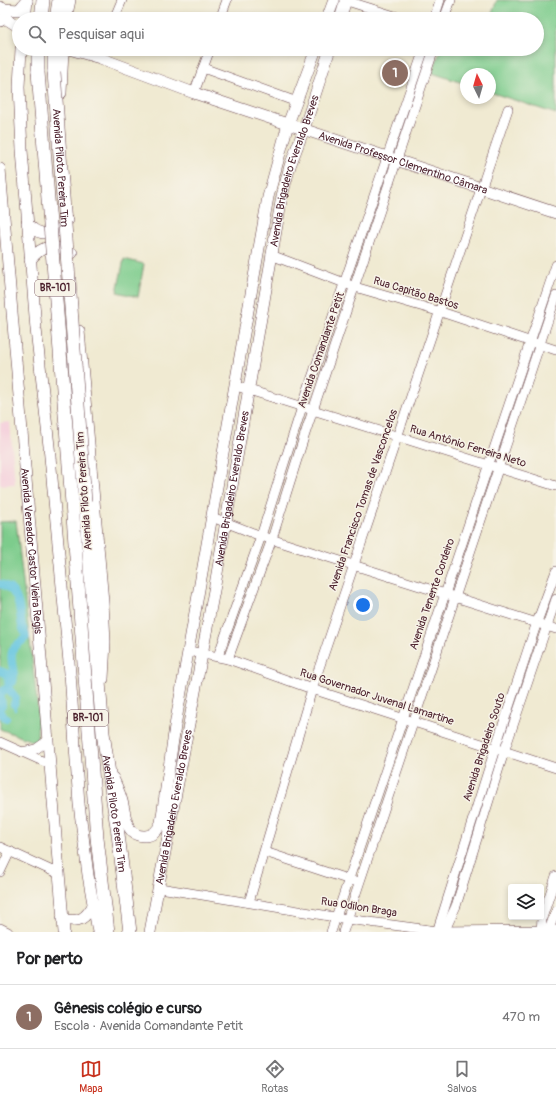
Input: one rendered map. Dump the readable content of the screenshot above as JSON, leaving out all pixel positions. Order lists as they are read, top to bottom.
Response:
{
  "streets": {
    "highway": ["Avenida Piloto Pereira Tim", "BR-101"],
    "main road": ["Avenida Professor Clementino Câmara", "Avenida Brigadeiro Everaldo Breves", "Avenida Vereador Castor Vieira Regis"],
    "street": [
      "Rua Capitão Bastos",
      "Avenida Comandante Petit",
      "Rua Antônio Ferreira Neto",
      "Avenida Francisco Tomas de Vasconcelos",
      "Avenida Tenente Cordeiro",
      "Rua Governador Juvenal Lamartine",
      "Avenida Brigadeiro Souto",
      "Rua Odilon Braga"
    ]
  },
  "crossings": [
    ["Avenida Professor Clementino Câmara", "Avenida Brigadeiro Everaldo Breves"],
    ["Avenida Professor Clementino Câmara", "Avenida Comandante Petit"],
    ["Avenida Professor Clementino Câmara", "Avenida Francisco Tomas de Vasconcelos"],
    ["Avenida Piloto Pereira Tim", "Avenida Brigadeiro Everaldo Breves"],
    ["Avenida Brigadeiro Everaldo Breves", "Rua Capitão Bastos"],
    ["Avenida Brigadeiro Everaldo Breves", "Rua Antônio Ferreira Neto"],
    ["Avenida Brigadeiro Everaldo Breves", "Rua Governador Juvenal Lamartine"],
    ["Avenida Brigadeiro Everaldo Breves", "Rua Odilon Braga"],
    ["Rua Capitão Bastos", "Avenida Comandante Petit"],
    ["Rua Capitão Bastos", "Avenida Francisco Tomas de Vasconcelos"],
    ["Rua Capitão Bastos", "Avenida Tenente Cordeiro"],
    ["Avenida Comandante Petit", "Rua Antônio Ferreira Neto"],
    ["Avenida Comandante Petit", "Rua Governador Juvenal Lamartine"],
    ["Rua Antônio Ferreira Neto", "Avenida Francisco Tomas de Vasconcelos"],
    ["Rua Antônio Ferreira Neto", "Avenida Tenente Cordeiro"],
    ["Avenida Francisco Tomas de Vasconcelos", "Rua Governador Juvenal Lamartine"],
    ["Avenida Francisco Tomas de Vasconcelos", "Rua Odilon Braga"],
    ["Avenida Tenente Cordeiro", "Rua Governador Juvenal Lamartine"],
    ["Avenida Tenente Cordeiro", "Rua Odilon Braga"],
    ["Rua Governador Juvenal Lamartine", "Avenida Brigadeiro Souto"],
    ["Avenida Brigadeiro Souto", "Rua Odilon Braga"]
  ],
  "north": "top",
  "page": {
    "search": "Pesquisar aqui",
    "pins": "1",
    "heading": "Por perto",
    "list": [
      {
        "mark": "1",
        "name": "Gênesis colégio e curso",
        "note": "Escola · Avenida Comandante Petit",
        "value": "470 m"
      }
    ],
    "nav": ["Mapa", "Rotas", "Salvos"]
  }
}
